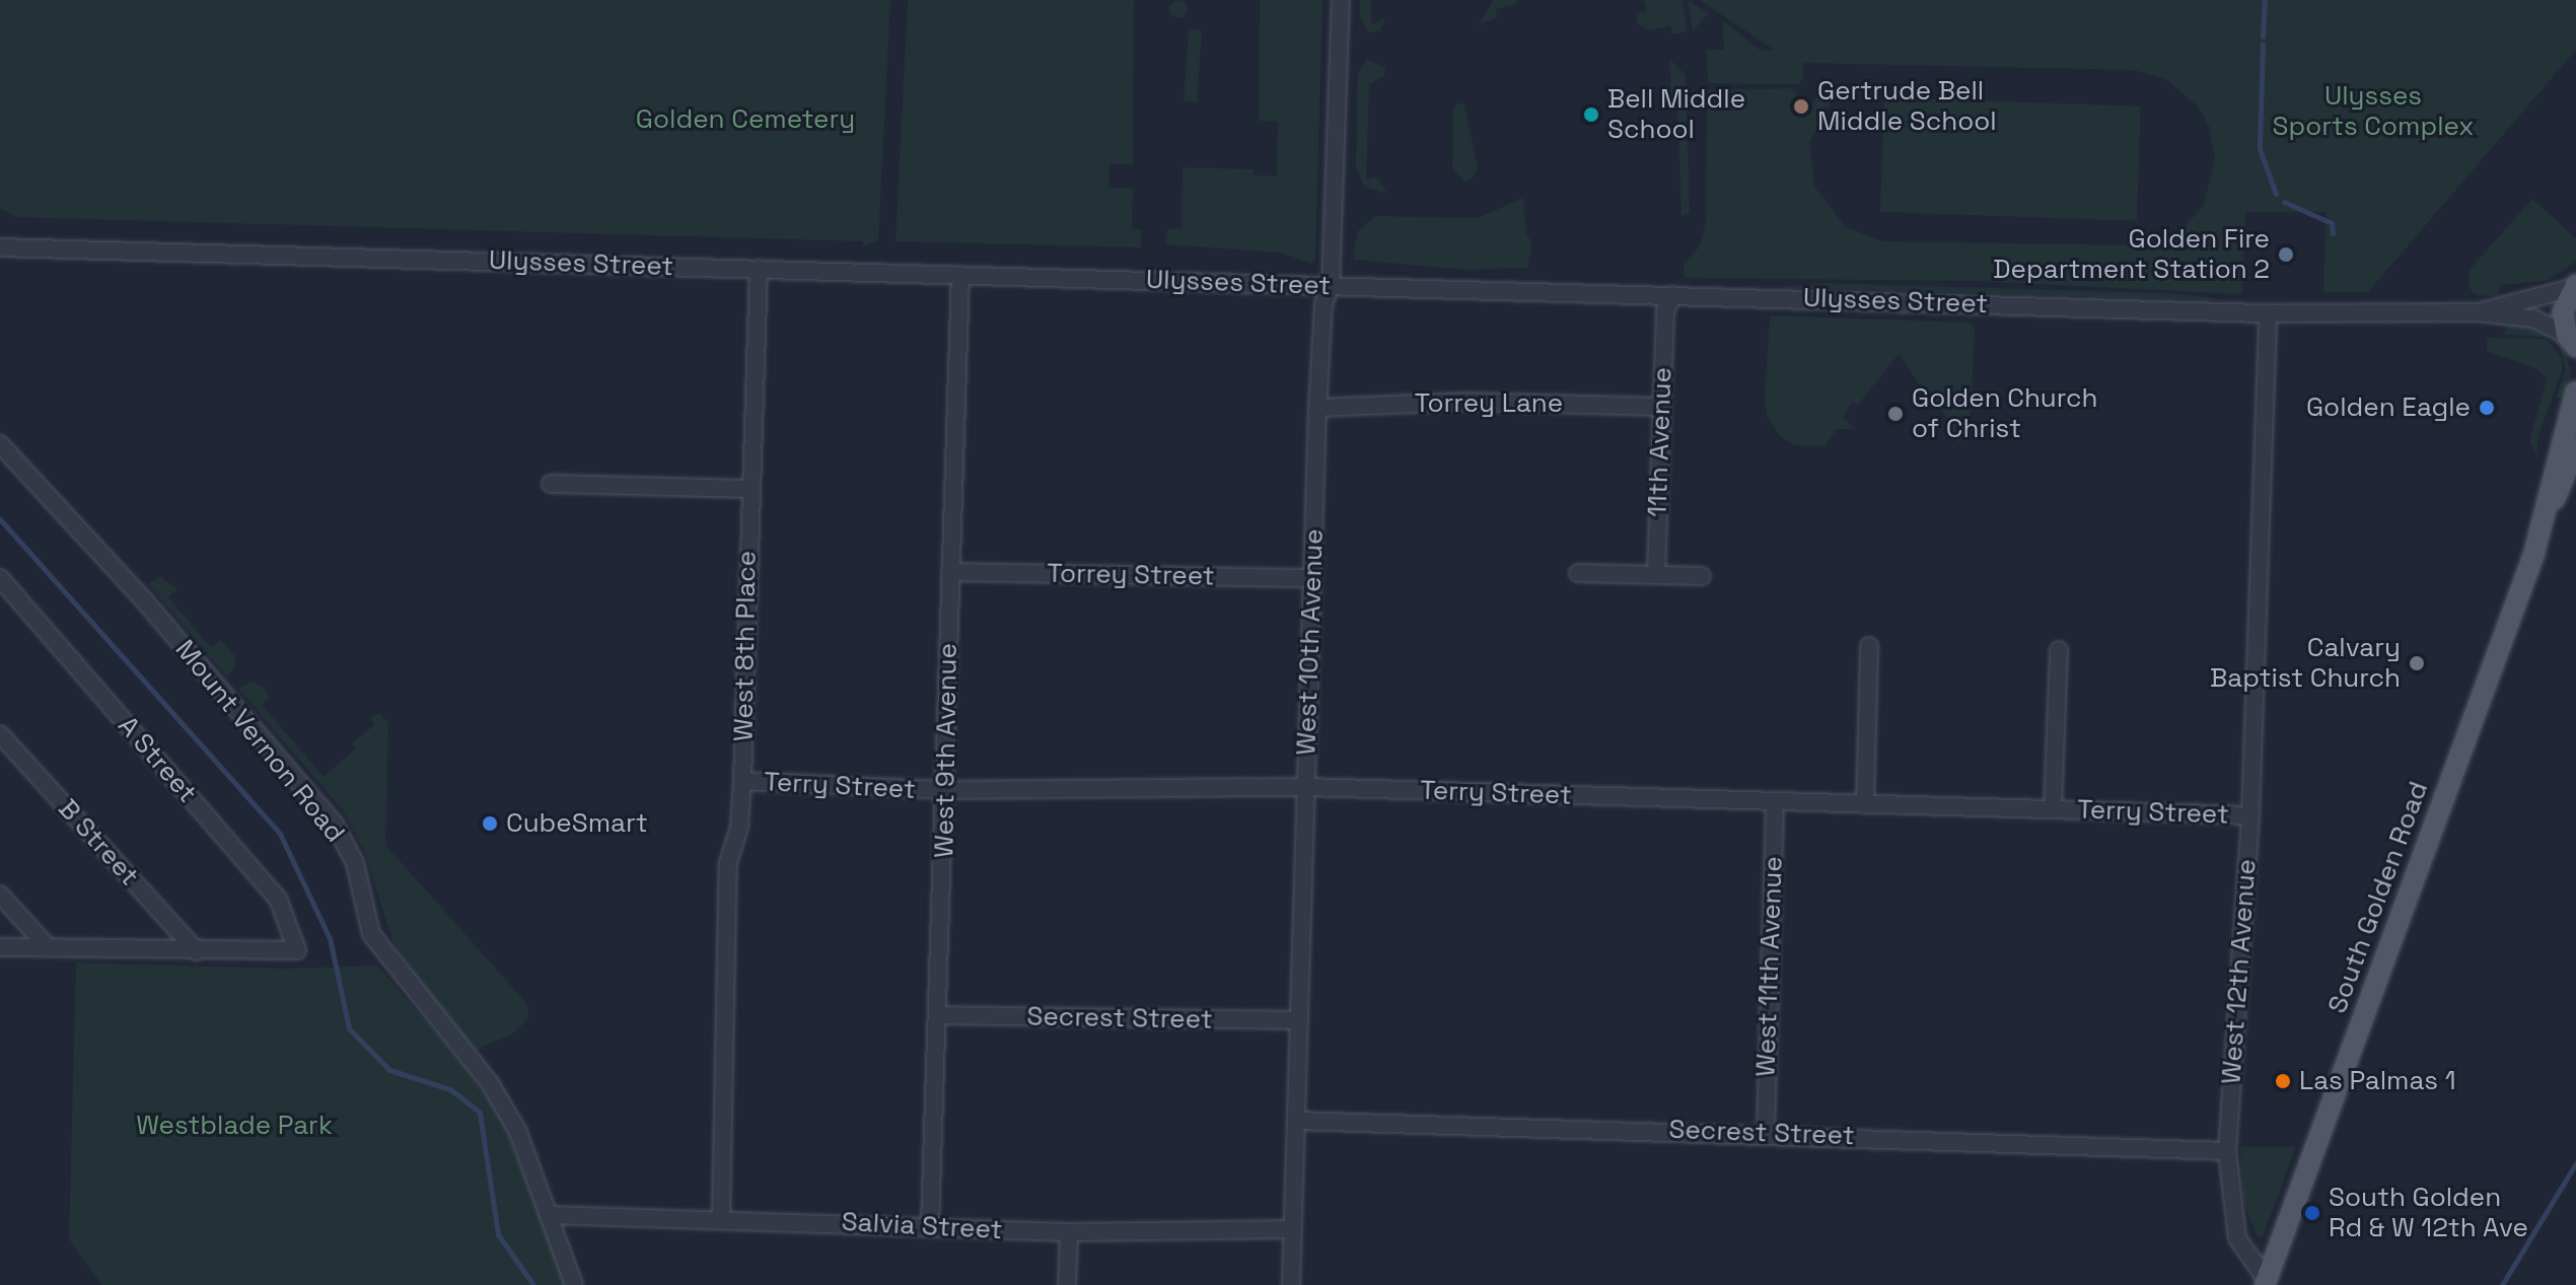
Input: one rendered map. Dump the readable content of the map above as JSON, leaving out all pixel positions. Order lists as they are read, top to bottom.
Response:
{
  "streets": {
    "main road": ["South Golden Road"],
    "street": [
      "Ulysses Street",
      "Torrey Lane",
      "11th Avenue",
      "Torrey Street",
      "West 10th Avenue",
      "West 8th Place",
      "Mount Vernon Road",
      "West 9th Avenue",
      "A Street",
      "Terry Street",
      "B Street",
      "West 11th Avenue",
      "West 12th Avenue",
      "Secrest Street",
      "Salvia Street"
    ]
  },
  "crossings": [
    ["Ulysses Street", "11th Avenue"],
    ["Ulysses Street", "West 10th Avenue"],
    ["Ulysses Street", "West 8th Place"],
    ["Ulysses Street", "West 9th Avenue"],
    ["Ulysses Street", "West 12th Avenue"],
    ["Torrey Lane", "11th Avenue"],
    ["Torrey Lane", "West 10th Avenue"],
    ["Torrey Street", "West 10th Avenue"],
    ["Torrey Street", "West 9th Avenue"],
    ["West 10th Avenue", "Terry Street"],
    ["West 10th Avenue", "Secrest Street"],
    ["West 10th Avenue", "Salvia Street"],
    ["West 8th Place", "Terry Street"],
    ["West 8th Place", "Salvia Street"],
    ["Mount Vernon Road", "Salvia Street"],
    ["West 9th Avenue", "Terry Street"],
    ["West 9th Avenue", "Secrest Street"],
    ["West 9th Avenue", "Salvia Street"],
    ["A Street", "B Street"],
    ["Terry Street", "West 11th Avenue"],
    ["Terry Street", "West 12th Avenue"],
    ["South Golden Road", "West 12th Avenue"],
    ["West 11th Avenue", "Secrest Street"],
    ["West 12th Avenue", "Secrest Street"]
  ],
  "parks": ["Ulysses Sports Complex", "Golden Cemetery", "Westblade Park"],
  "places": [
    "Gertrude Bell Middle School",
    "Bell Middle School",
    "Golden Fire Department Station 2",
    "Golden Eagle",
    "Golden Church of Christ",
    "Calvary Baptist Church",
    "CubeSmart",
    "Las Palmas 1",
    "South Golden Rd & W 12th Ave"
  ]
}
